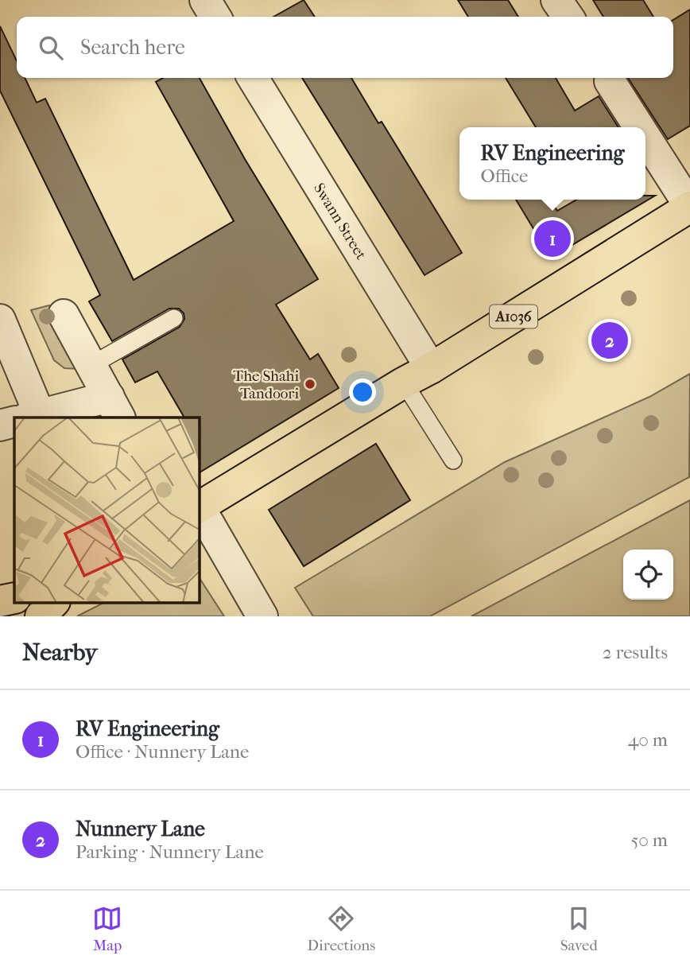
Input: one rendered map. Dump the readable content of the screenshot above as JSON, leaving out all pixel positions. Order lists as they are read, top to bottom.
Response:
{
  "streets": {
    "main road": ["A1036"],
    "street": ["Swann Street"]
  },
  "crossings": [
    ["Swann Street", "A1036"]
  ],
  "places": ["The Shahi Tandoori"],
  "page": {
    "search": "Search here",
    "popup": ["RV Engineering", "Office"],
    "pins": ["1", "2"],
    "heading": ["Nearby", "2 results"],
    "list": [
      {
        "mark": "1",
        "name": "RV Engineering",
        "note": "Office · Nunnery Lane",
        "value": "40 m"
      },
      {
        "mark": "2",
        "name": "Nunnery Lane",
        "note": "Parking · Nunnery Lane",
        "value": "50 m"
      }
    ],
    "nav": ["Map", "Directions", "Saved"]
  }
}
